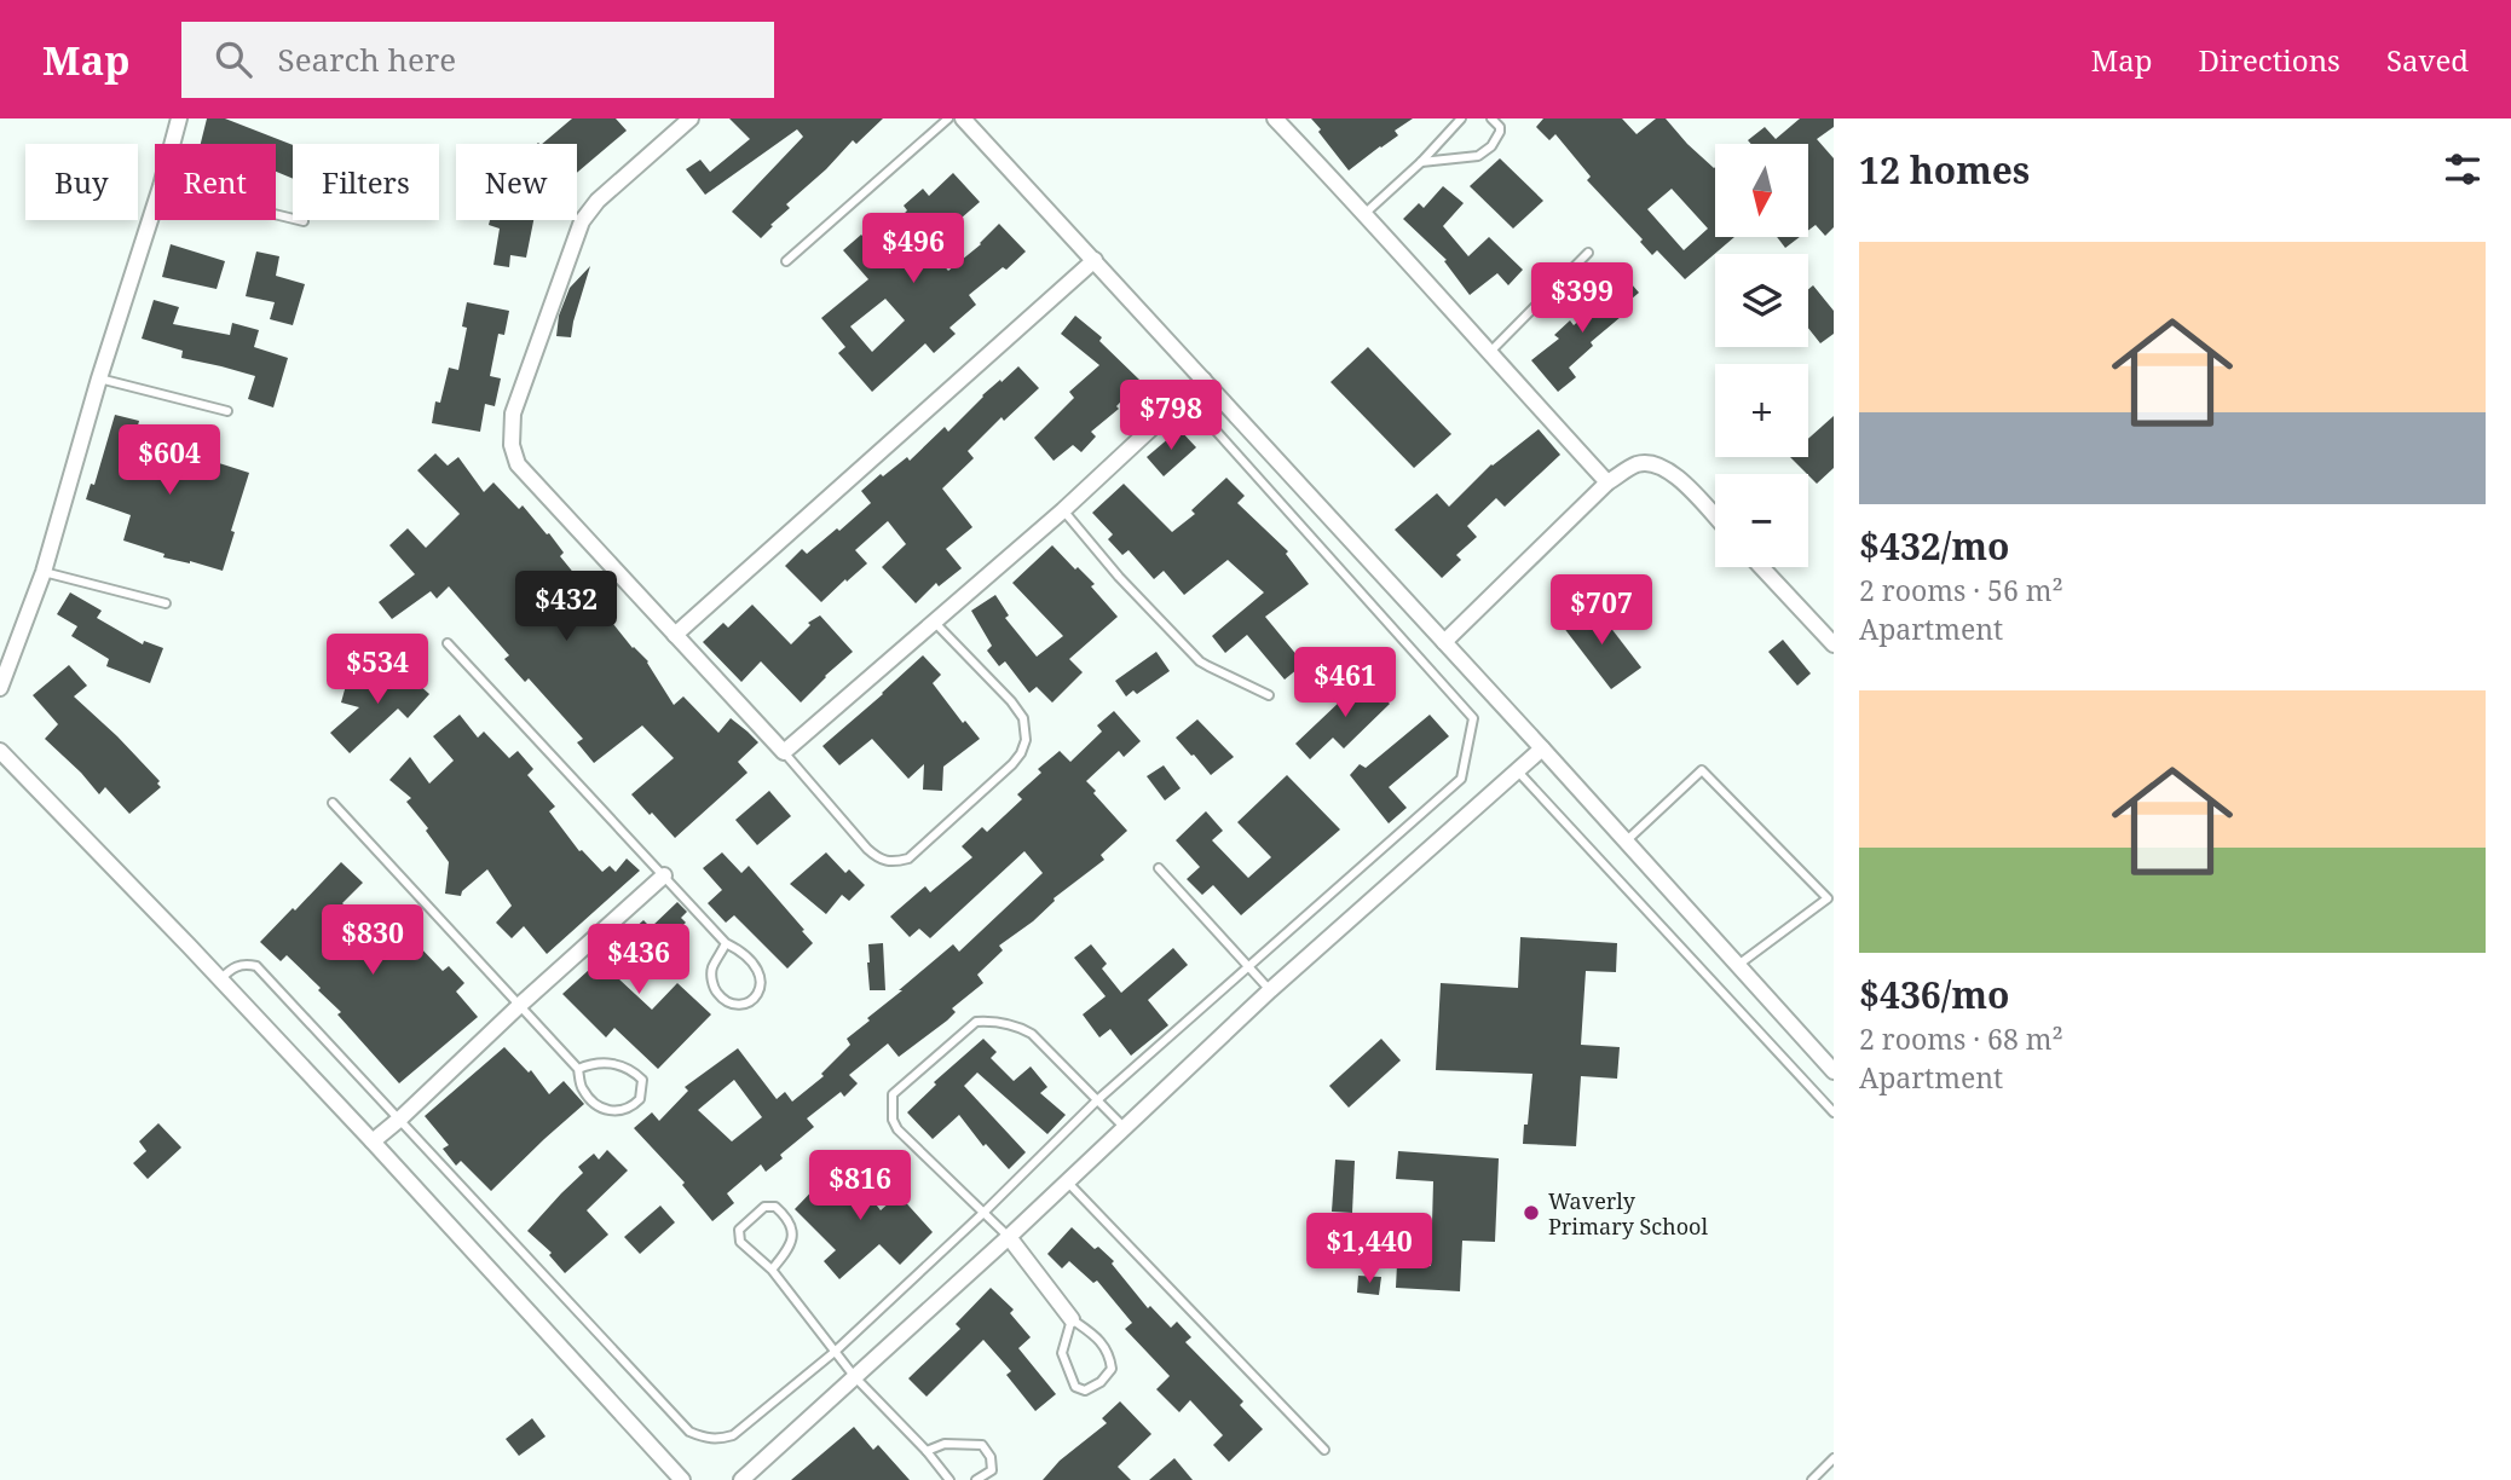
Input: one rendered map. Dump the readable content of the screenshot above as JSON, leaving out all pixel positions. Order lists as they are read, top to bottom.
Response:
{
  "places": ["Waverly Primary School"],
  "north": "bottom",
  "page": {
    "header": "Map",
    "search": "Search here",
    "nav": ["Map", "Directions", "Saved"],
    "heading": "12 homes",
    "map_buttons": ["+", "−"],
    "chip": [
      "Buy",
      "Rent",
      "Filters",
      "New"
    ],
    "price": [
      "$496",
      "$399",
      "$798",
      "$604",
      "$432",
      "$707",
      "$534",
      "$461",
      "$830",
      "$436",
      "$816",
      "$1,440"
    ],
    "list": [
      {
        "name": "$432/mo",
        "note": "2 rooms · 56 m² · Apartment"
      },
      {
        "name": "$436/mo",
        "note": "2 rooms · 68 m² · Apartment"
      }
    ]
  }
}
